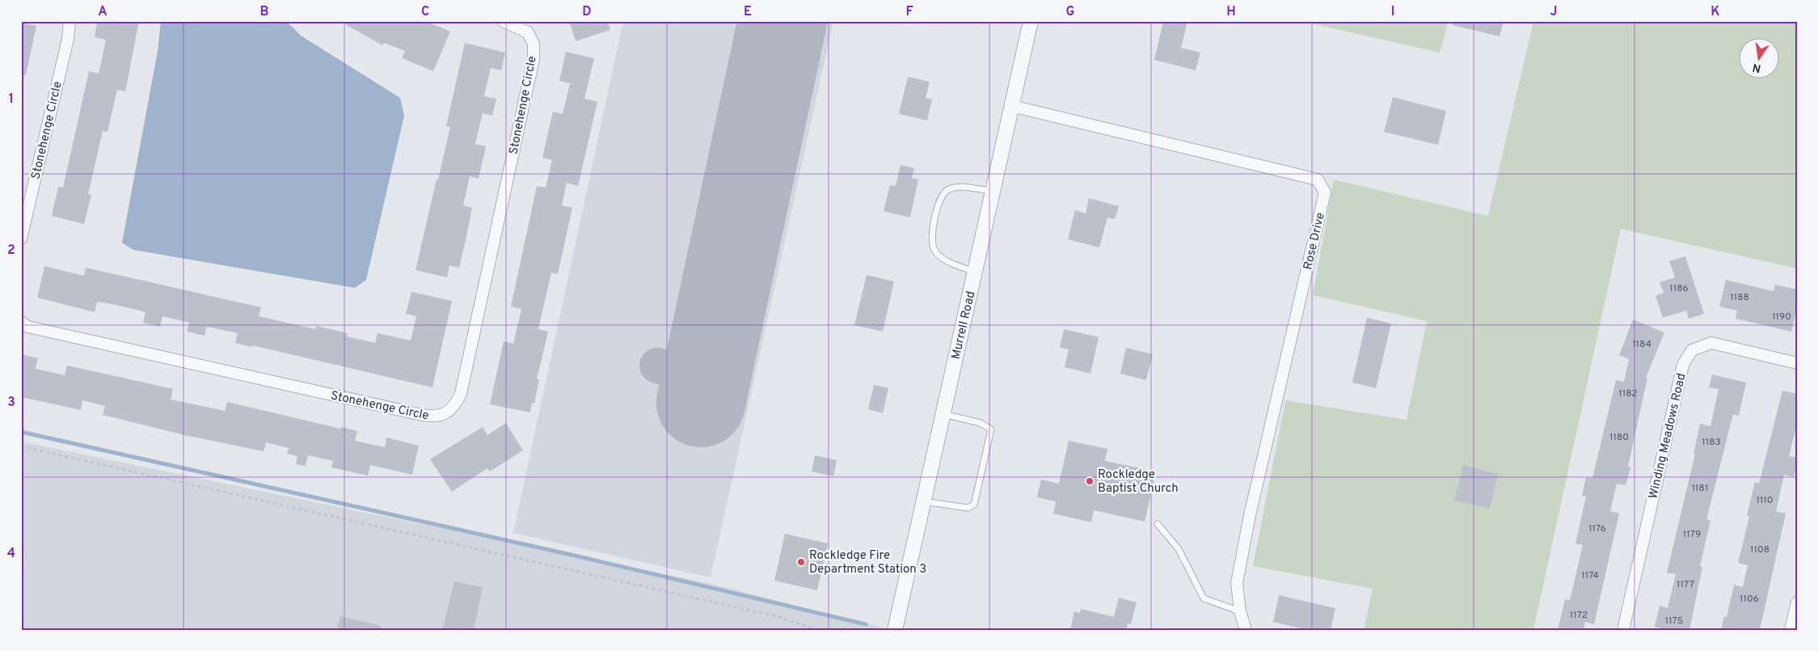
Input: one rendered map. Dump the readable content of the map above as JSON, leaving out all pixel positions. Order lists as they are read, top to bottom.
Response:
{
  "streets": {
    "street": [
      "Stonehenge Circle",
      "Rose Drive",
      "Murrell Road",
      "Winding Meadows Road"
    ]
  },
  "crossings": [
    ["Rose Drive", "Murrell Road"]
  ],
  "places": ["Rockledge Baptist Church", "Rockledge Fire Department Station 3"],
  "house_numbers": [
    "1186",
    "1188",
    "1190",
    "1184",
    "1182",
    "1180",
    "1183",
    "1181",
    "1110",
    "1176",
    "1179",
    "1108",
    "1174",
    "1177",
    "1106",
    "1172",
    "1175"
  ],
  "north": "bottom",
  "grid": {
    "columns": [
      "A",
      "B",
      "C",
      "D",
      "E",
      "F",
      "G",
      "H",
      "I",
      "J",
      "K"
    ],
    "rows": [
      "1",
      "2",
      "3",
      "4"
    ]
  }
}
